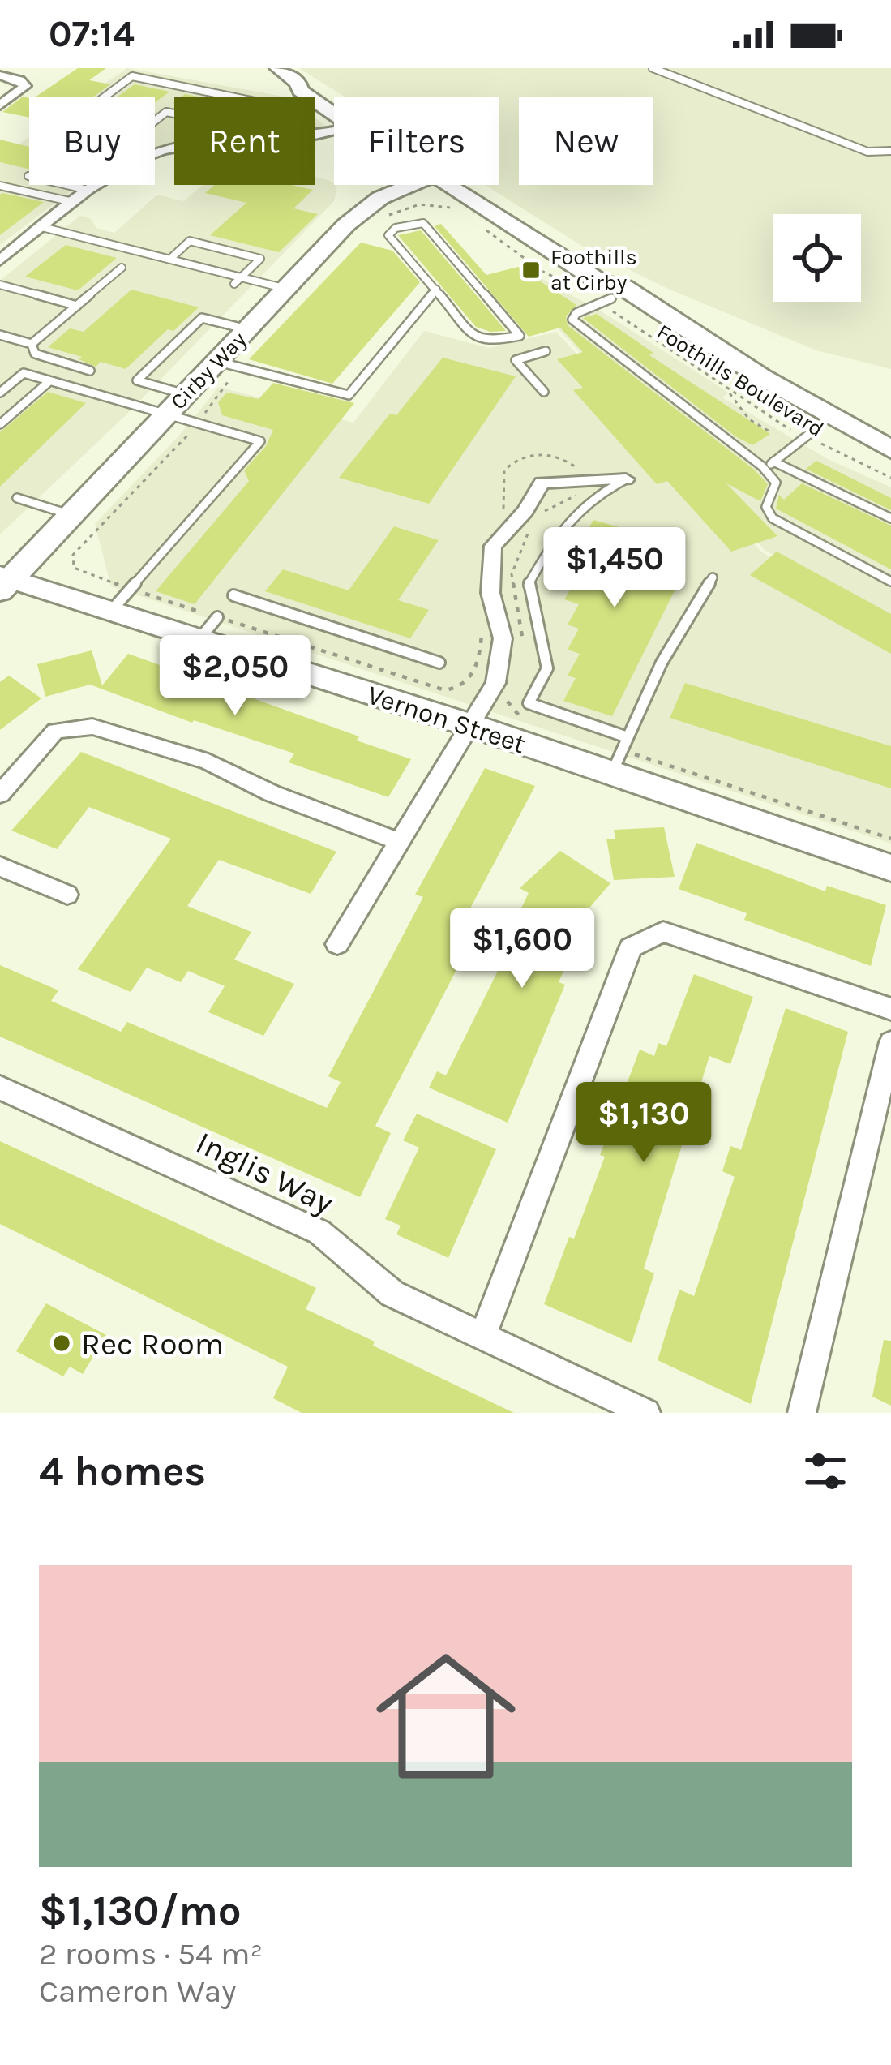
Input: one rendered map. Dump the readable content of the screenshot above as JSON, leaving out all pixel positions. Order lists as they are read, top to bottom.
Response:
{
  "streets": {
    "main road": ["Cirby Way", "Foothills Boulevard", "Vernon Street"],
    "street": ["Inglis Way"]
  },
  "crossings": [
    ["Cirby Way", "Vernon Street"]
  ],
  "places": {
    "transit": ["Foothills at Cirby"],
    "other": ["Rec Room"]
  },
  "page": {
    "status": "07:14",
    "chip": [
      "Buy",
      "Rent",
      "Filters",
      "New"
    ],
    "price": [
      "$1,450",
      "$2,050",
      "$1,600",
      "$1,130"
    ],
    "heading": "4 homes",
    "list": [
      {
        "name": "$1,130/mo",
        "note": "2 rooms · 54 m² · Cameron Way"
      }
    ]
  }
}
